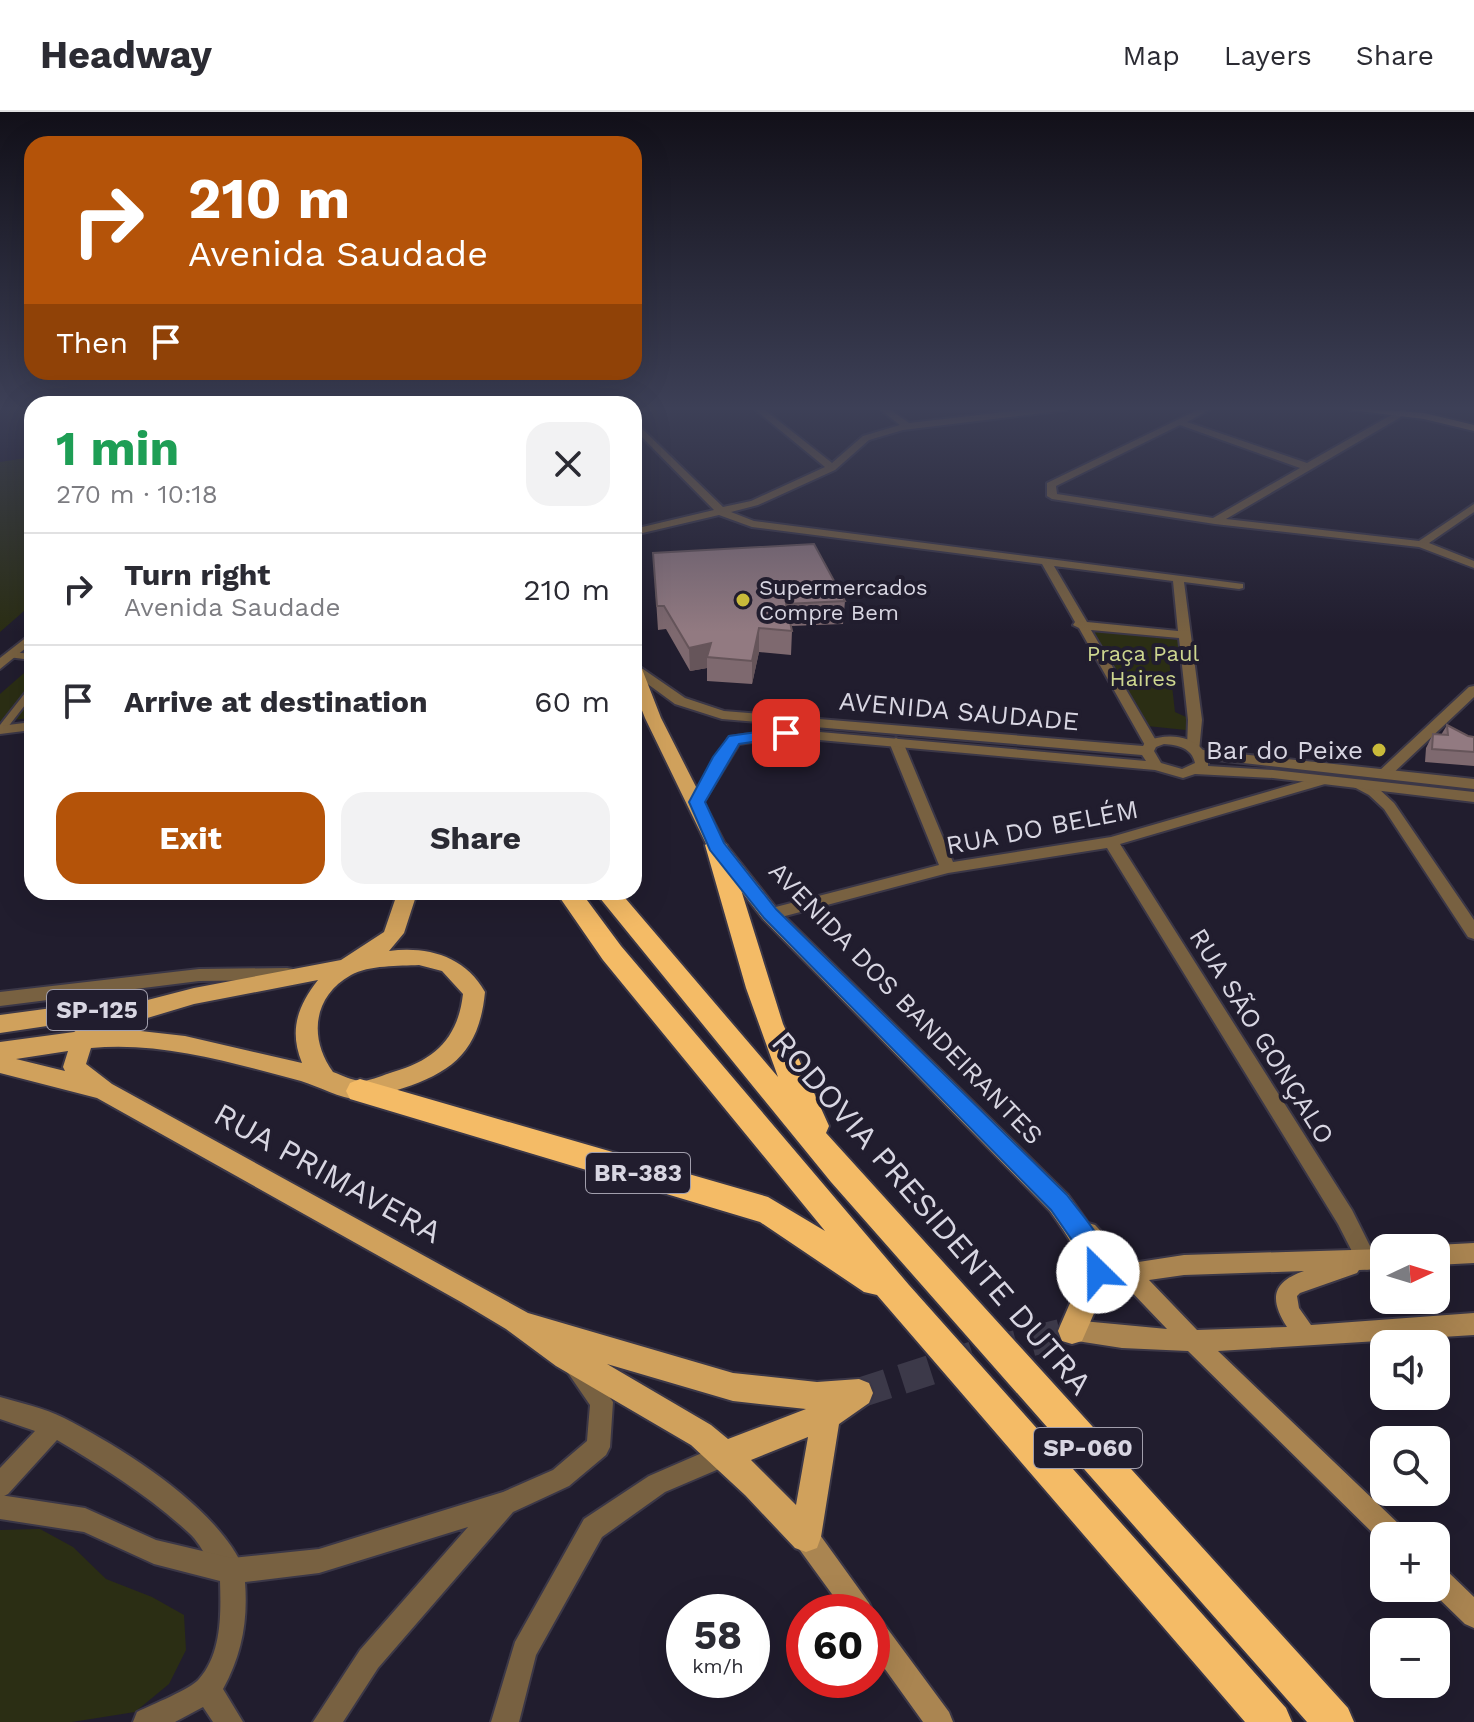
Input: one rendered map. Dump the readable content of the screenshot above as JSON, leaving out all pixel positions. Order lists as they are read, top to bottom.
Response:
{
  "streets": {
    "highway": ["BR-383", "RODOVIA PRESIDENTE DUTRA", "SP-060"],
    "main road": ["AVENIDA DOS BANDEIRANTES", "SP-125", "RUA PRIMAVERA"],
    "street": ["AVENIDA SAUDADE", "RUA DO BELÉM", "RUA SÃO GONÇALO"]
  },
  "crossings": [
    ["AVENIDA SAUDADE", "RUA DO BELÉM"],
    ["AVENIDA SAUDADE", "AVENIDA DOS BANDEIRANTES"],
    ["RUA DO BELÉM", "AVENIDA DOS BANDEIRANTES"],
    ["RUA DO BELÉM", "RUA SÃO GONÇALO"],
    ["SP-125", "BR-383"],
    ["BR-383", "SP-060"]
  ],
  "parks": ["Praça Paul Haires"],
  "places": ["Supermercados Compre Bem", "Bar do Peixe"],
  "north": "right",
  "page": {
    "header": "Headway",
    "nav": ["Map", "Layers", "Share"],
    "turn": ["210 m", "Avenida Saudade"],
    "then": "Then",
    "heading": ["1 min", "270 m · 10:18"],
    "list": [
      {
        "name": "Turn right",
        "note": "Avenida Saudade",
        "value": "210 m"
      },
      {
        "name": "Arrive at destination",
        "value": "60 m"
      }
    ],
    "buttons": ["Exit", "Share"],
    "map_buttons": ["+", "−"],
    "speed": "58 km/h",
    "limit": "60"
  }
}
